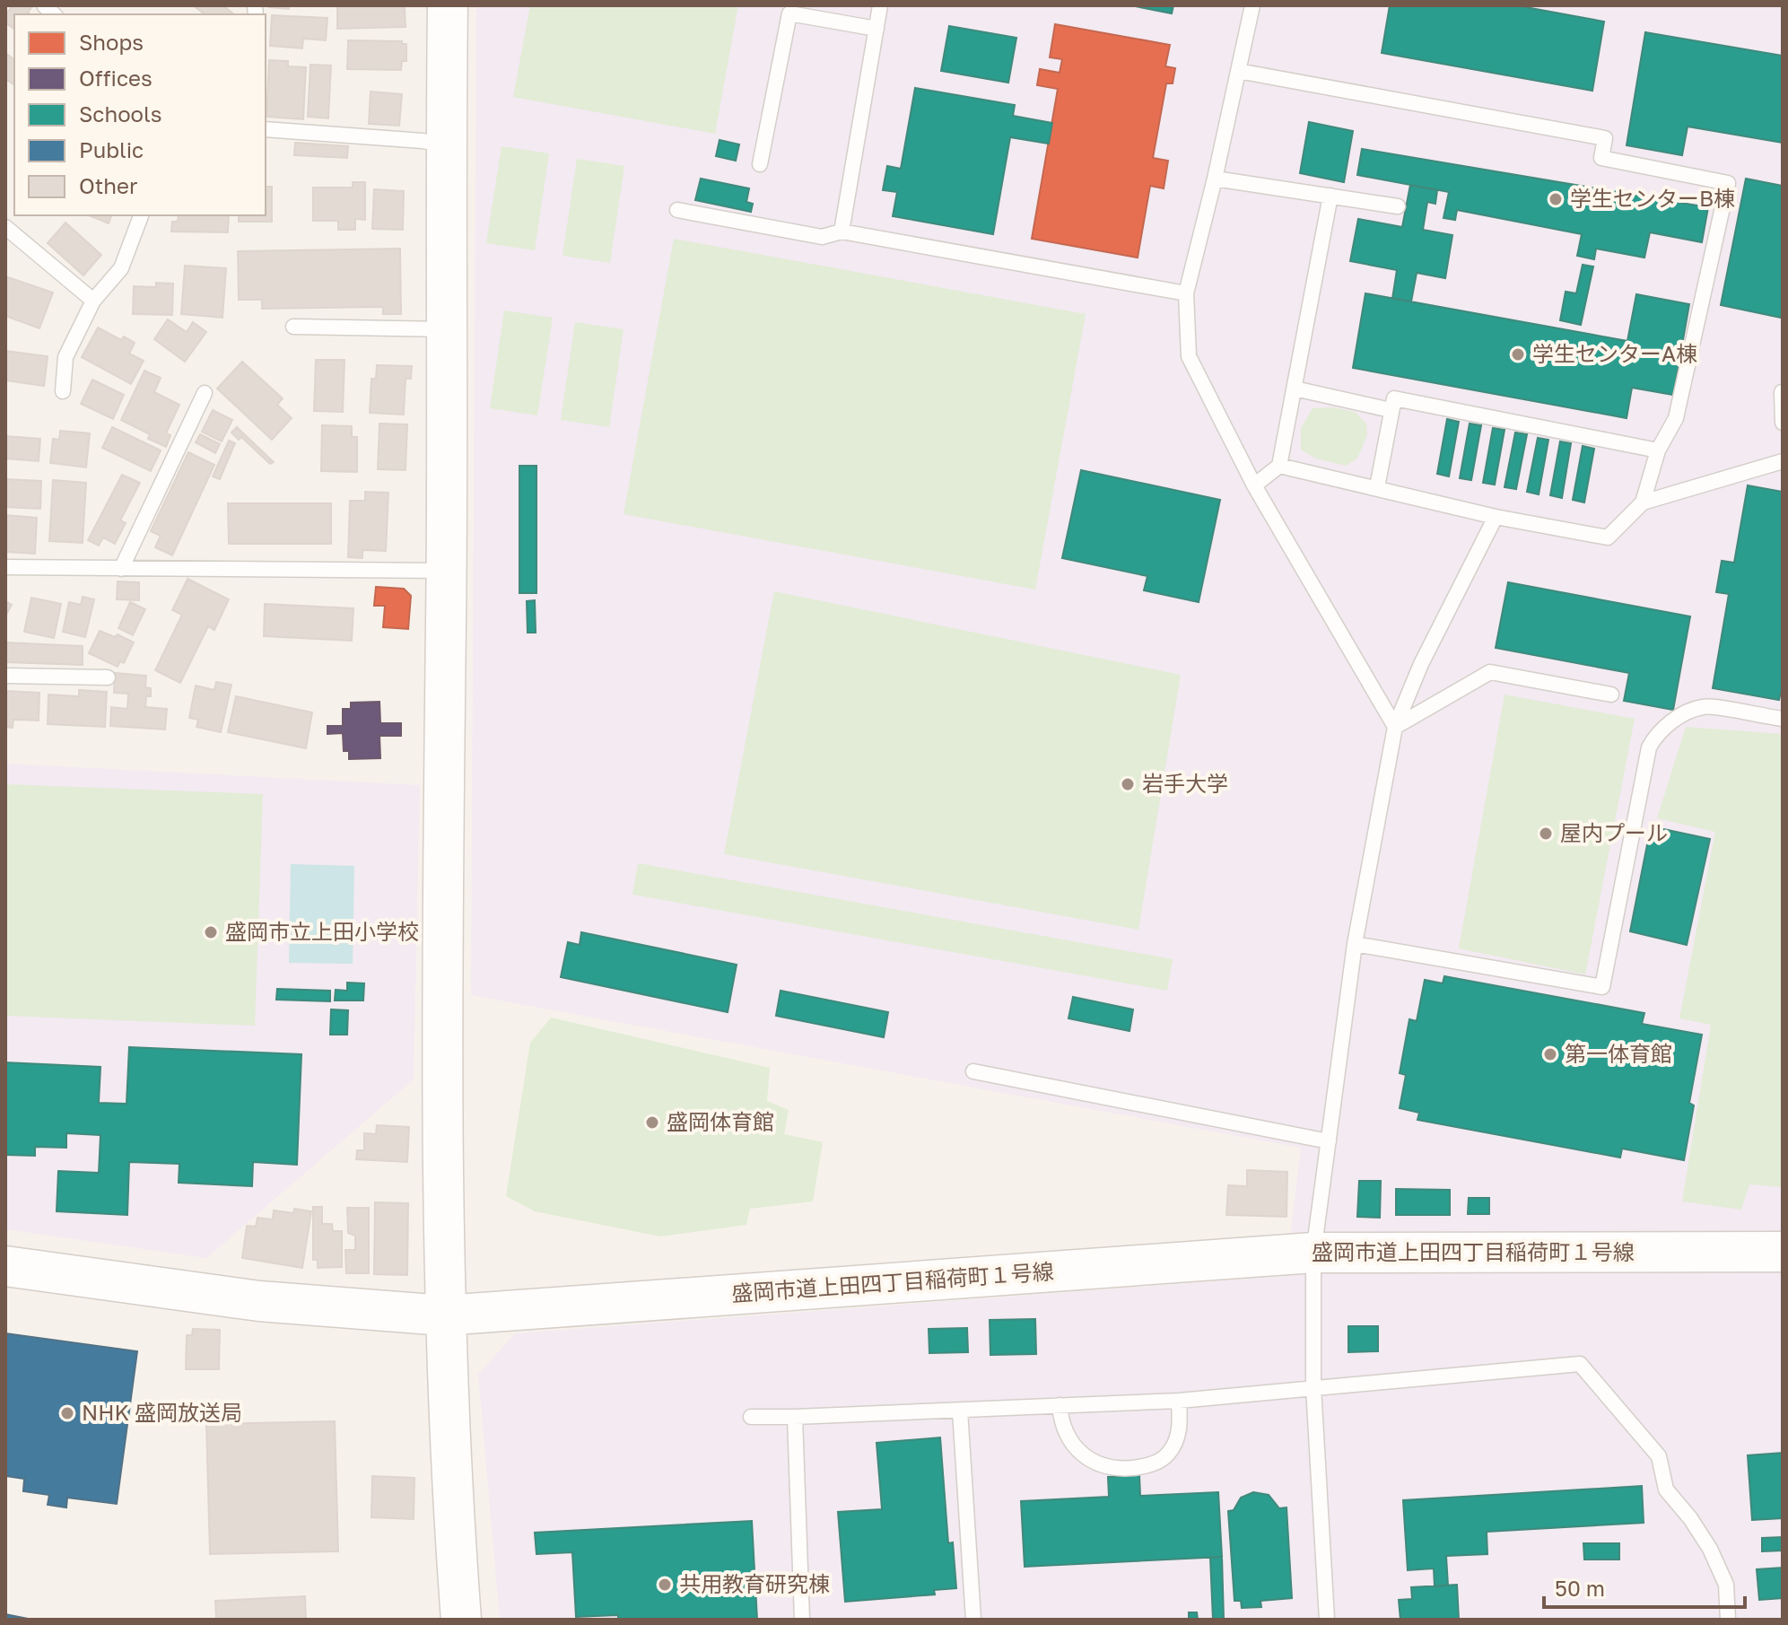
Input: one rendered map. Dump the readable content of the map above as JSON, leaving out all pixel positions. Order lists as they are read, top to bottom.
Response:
{
  "streets": {
    "street": ["盛岡市道上田四丁目稲荷町１号線"]
  },
  "places": [
    "学生センターB棟",
    "学生センターA棟",
    "岩手大学",
    "屋内プール",
    "盛岡市立上田小学校",
    "第一体育館",
    "盛岡体育館",
    "NHK 盛岡放送局",
    "共用教育研究棟"
  ],
  "legend": [
    "Shops",
    "Offices",
    "Schools",
    "Public",
    "Other"
  ],
  "scale_bar": "50 m"
}
